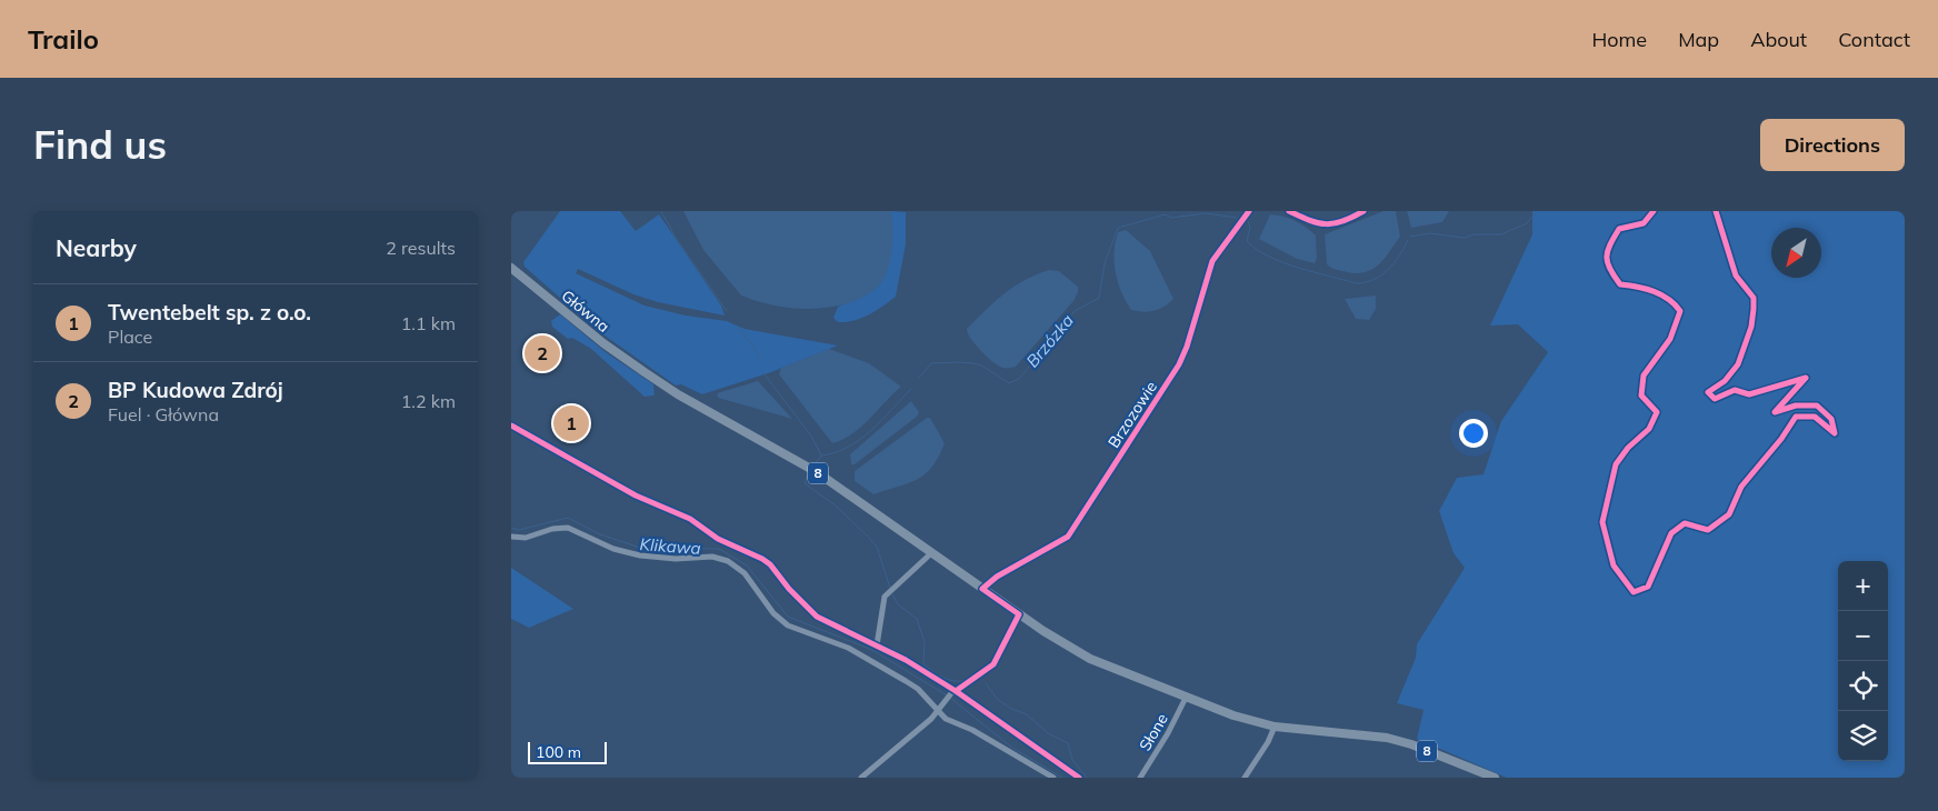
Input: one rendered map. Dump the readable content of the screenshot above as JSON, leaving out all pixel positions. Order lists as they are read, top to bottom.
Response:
{
  "streets": {
    "highway": ["Główna", "8"],
    "street": ["Brzozowie", "Słone"]
  },
  "crossings": [
    ["Główna", "8"],
    ["Brzozowie", "8"],
    ["8", "Słone"]
  ],
  "water": ["Brzózka", "Klikawa"],
  "scale_bar": "100 m",
  "north": "bottom left",
  "page": {
    "header": "Trailo",
    "nav": [
      "Home",
      "Map",
      "About",
      "Contact"
    ],
    "buttons": "Directions",
    "title": "Find us",
    "heading": ["Nearby", "2 results"],
    "list": [
      {
        "mark": "1",
        "name": "Twentebelt sp. z o.o.",
        "note": "Place",
        "value": "1.1 km"
      },
      {
        "mark": "2",
        "name": "BP Kudowa Zdrój",
        "note": "Fuel · Główna",
        "value": "1.2 km"
      }
    ],
    "pins": ["2", "1"],
    "map_buttons": ["+", "−"],
    "scale": "100 m"
  }
}
